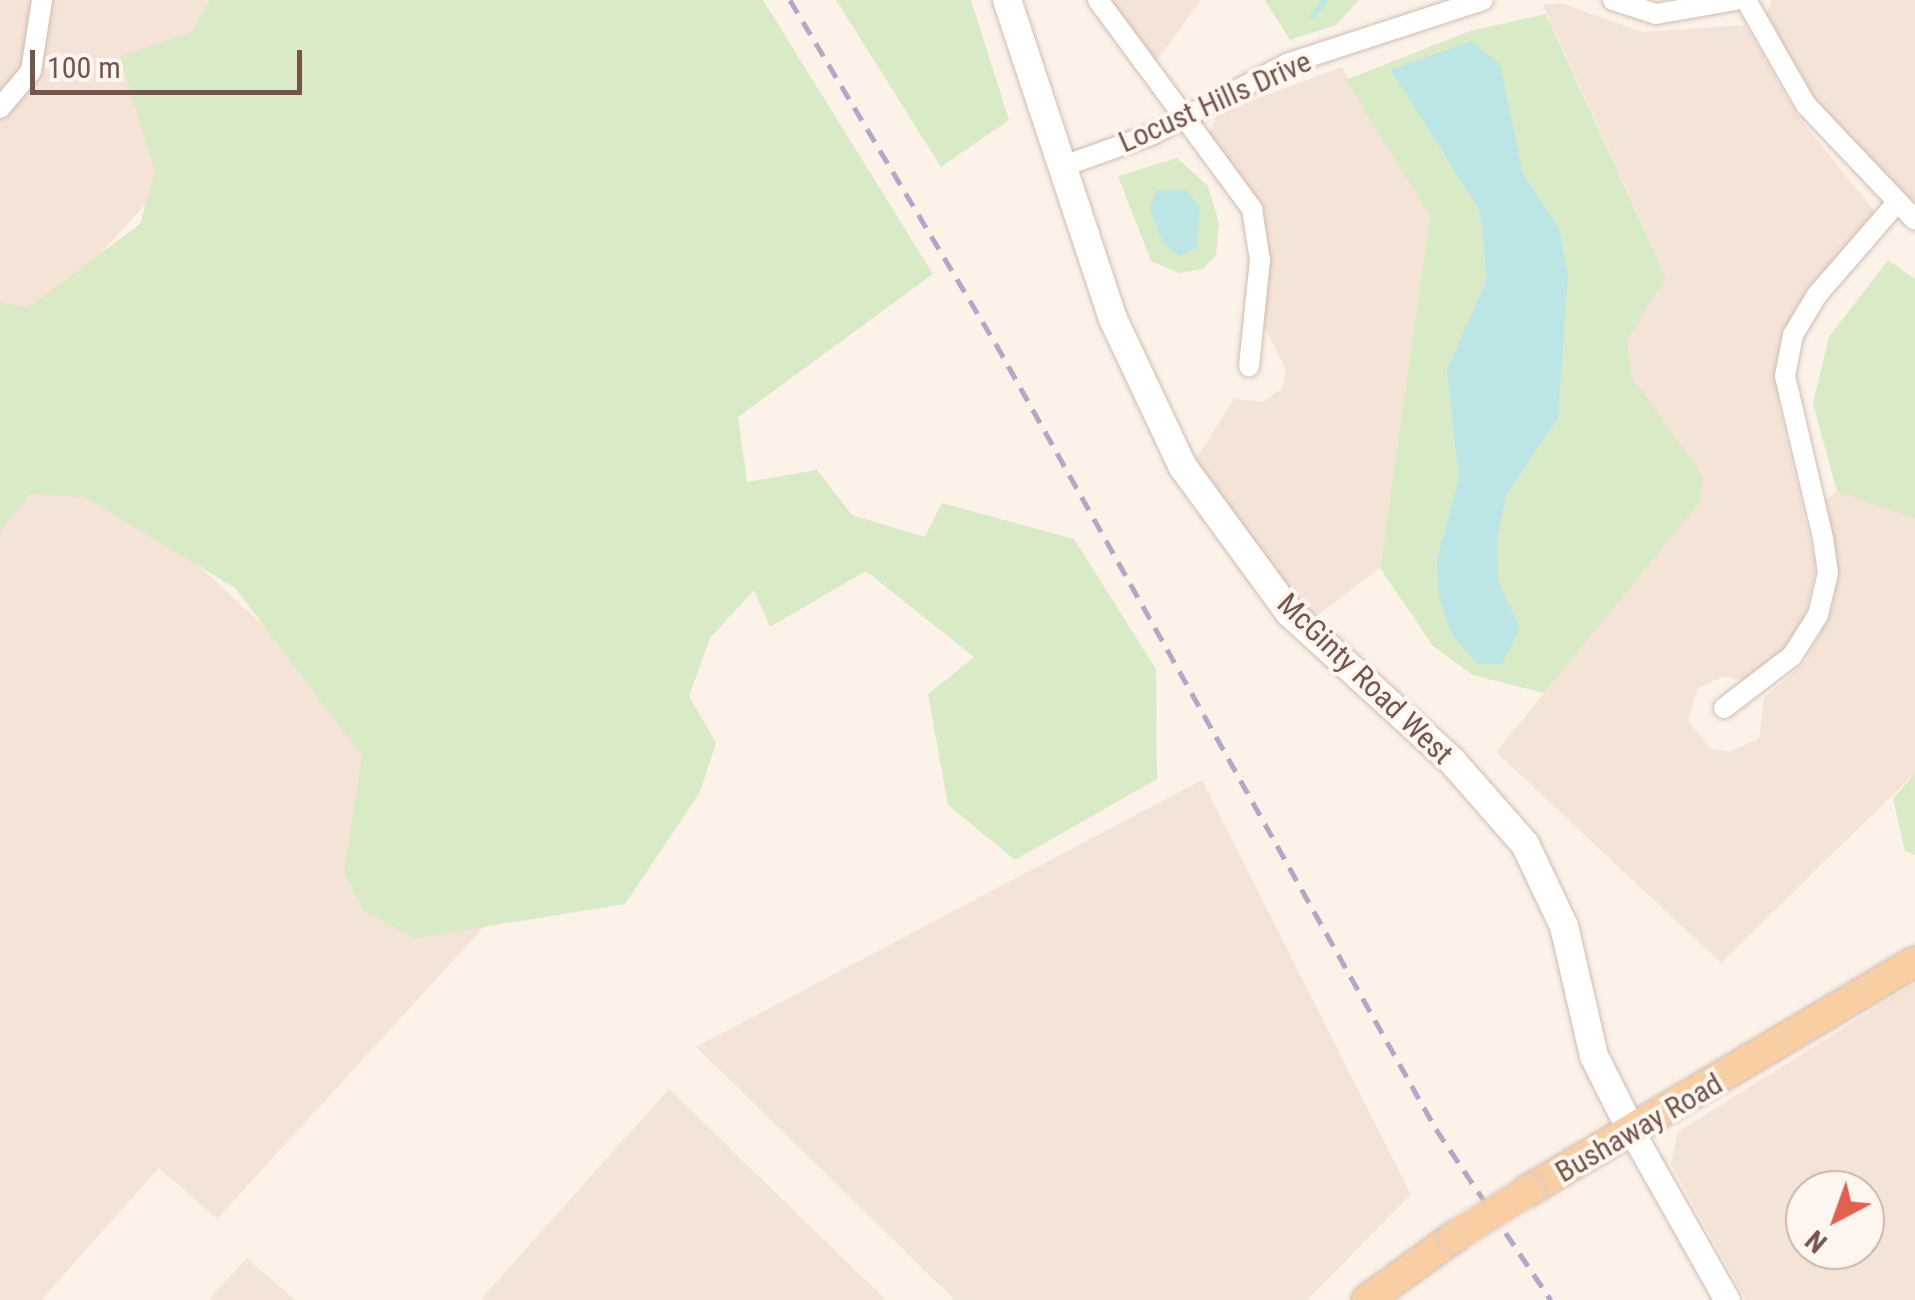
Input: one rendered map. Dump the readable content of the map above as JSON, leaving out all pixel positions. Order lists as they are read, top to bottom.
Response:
{
  "streets": {
    "main road": ["McGinty Road West", "Bushaway Road"],
    "street": ["Locust Hills Drive"]
  },
  "crossings": [
    ["Locust Hills Drive", "McGinty Road West"],
    ["McGinty Road West", "Bushaway Road"]
  ],
  "scale_bar": "100 m",
  "north": "bottom left"
}
